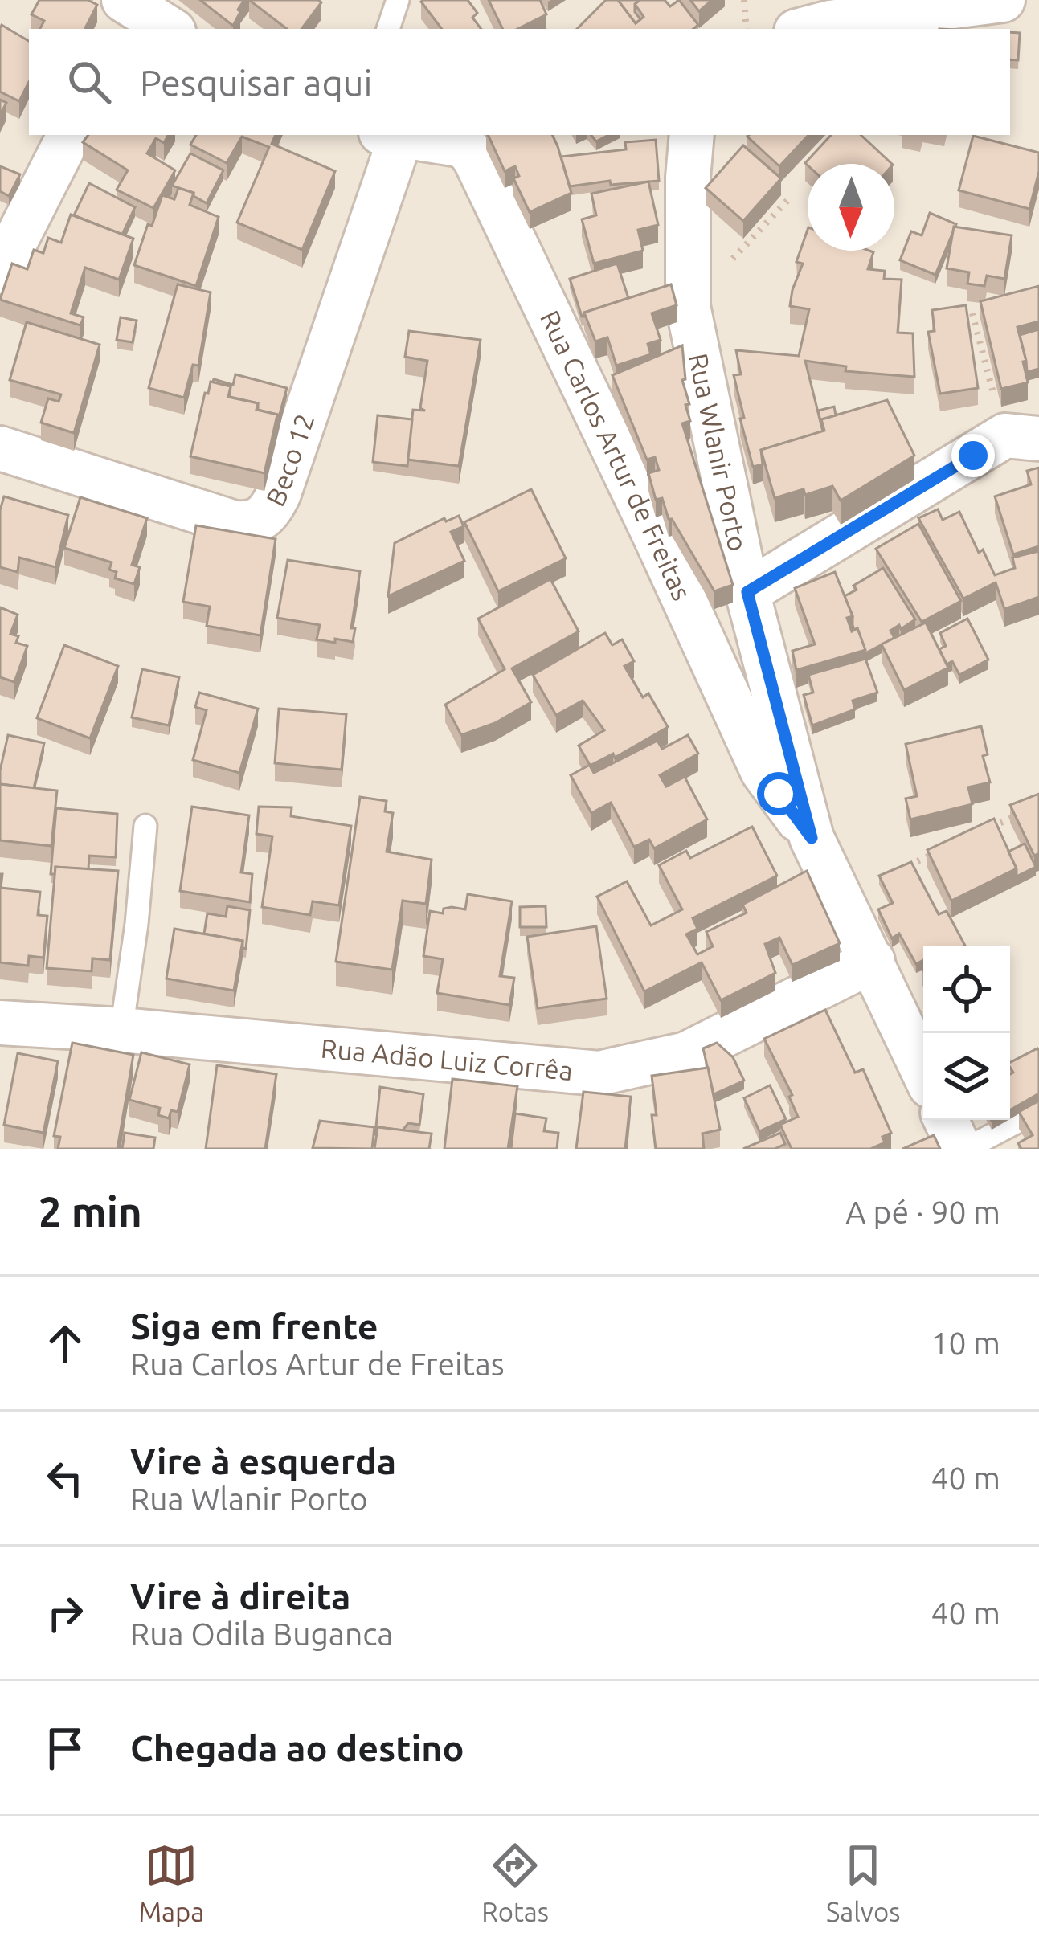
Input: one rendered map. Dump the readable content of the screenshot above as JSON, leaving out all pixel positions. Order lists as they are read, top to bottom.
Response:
{
  "streets": {
    "street": [
      "Rua Wlanir Porto",
      "Rua Carlos Artur de Freitas",
      "Beco 12",
      "Rua Adão Luiz Corrêa"
    ]
  },
  "crossings": [
    ["Rua Wlanir Porto", "Rua Carlos Artur de Freitas"],
    ["Rua Wlanir Porto", "Rua Adão Luiz Corrêa"],
    ["Rua Carlos Artur de Freitas", "Beco 12"]
  ],
  "north": "bottom",
  "page": {
    "search": "Pesquisar aqui",
    "heading": ["2 min", "A pé · 90 m"],
    "list": [
      ["Siga em frente", "Rua Carlos Artur de Freitas", "10 m"],
      ["Vire à esquerda", "Rua Wlanir Porto", "40 m"],
      ["Vire à direita", "Rua Odila Buganca", "40 m"],
      "Chegada ao destino"
    ],
    "nav": ["Mapa", "Rotas", "Salvos"]
  }
}
